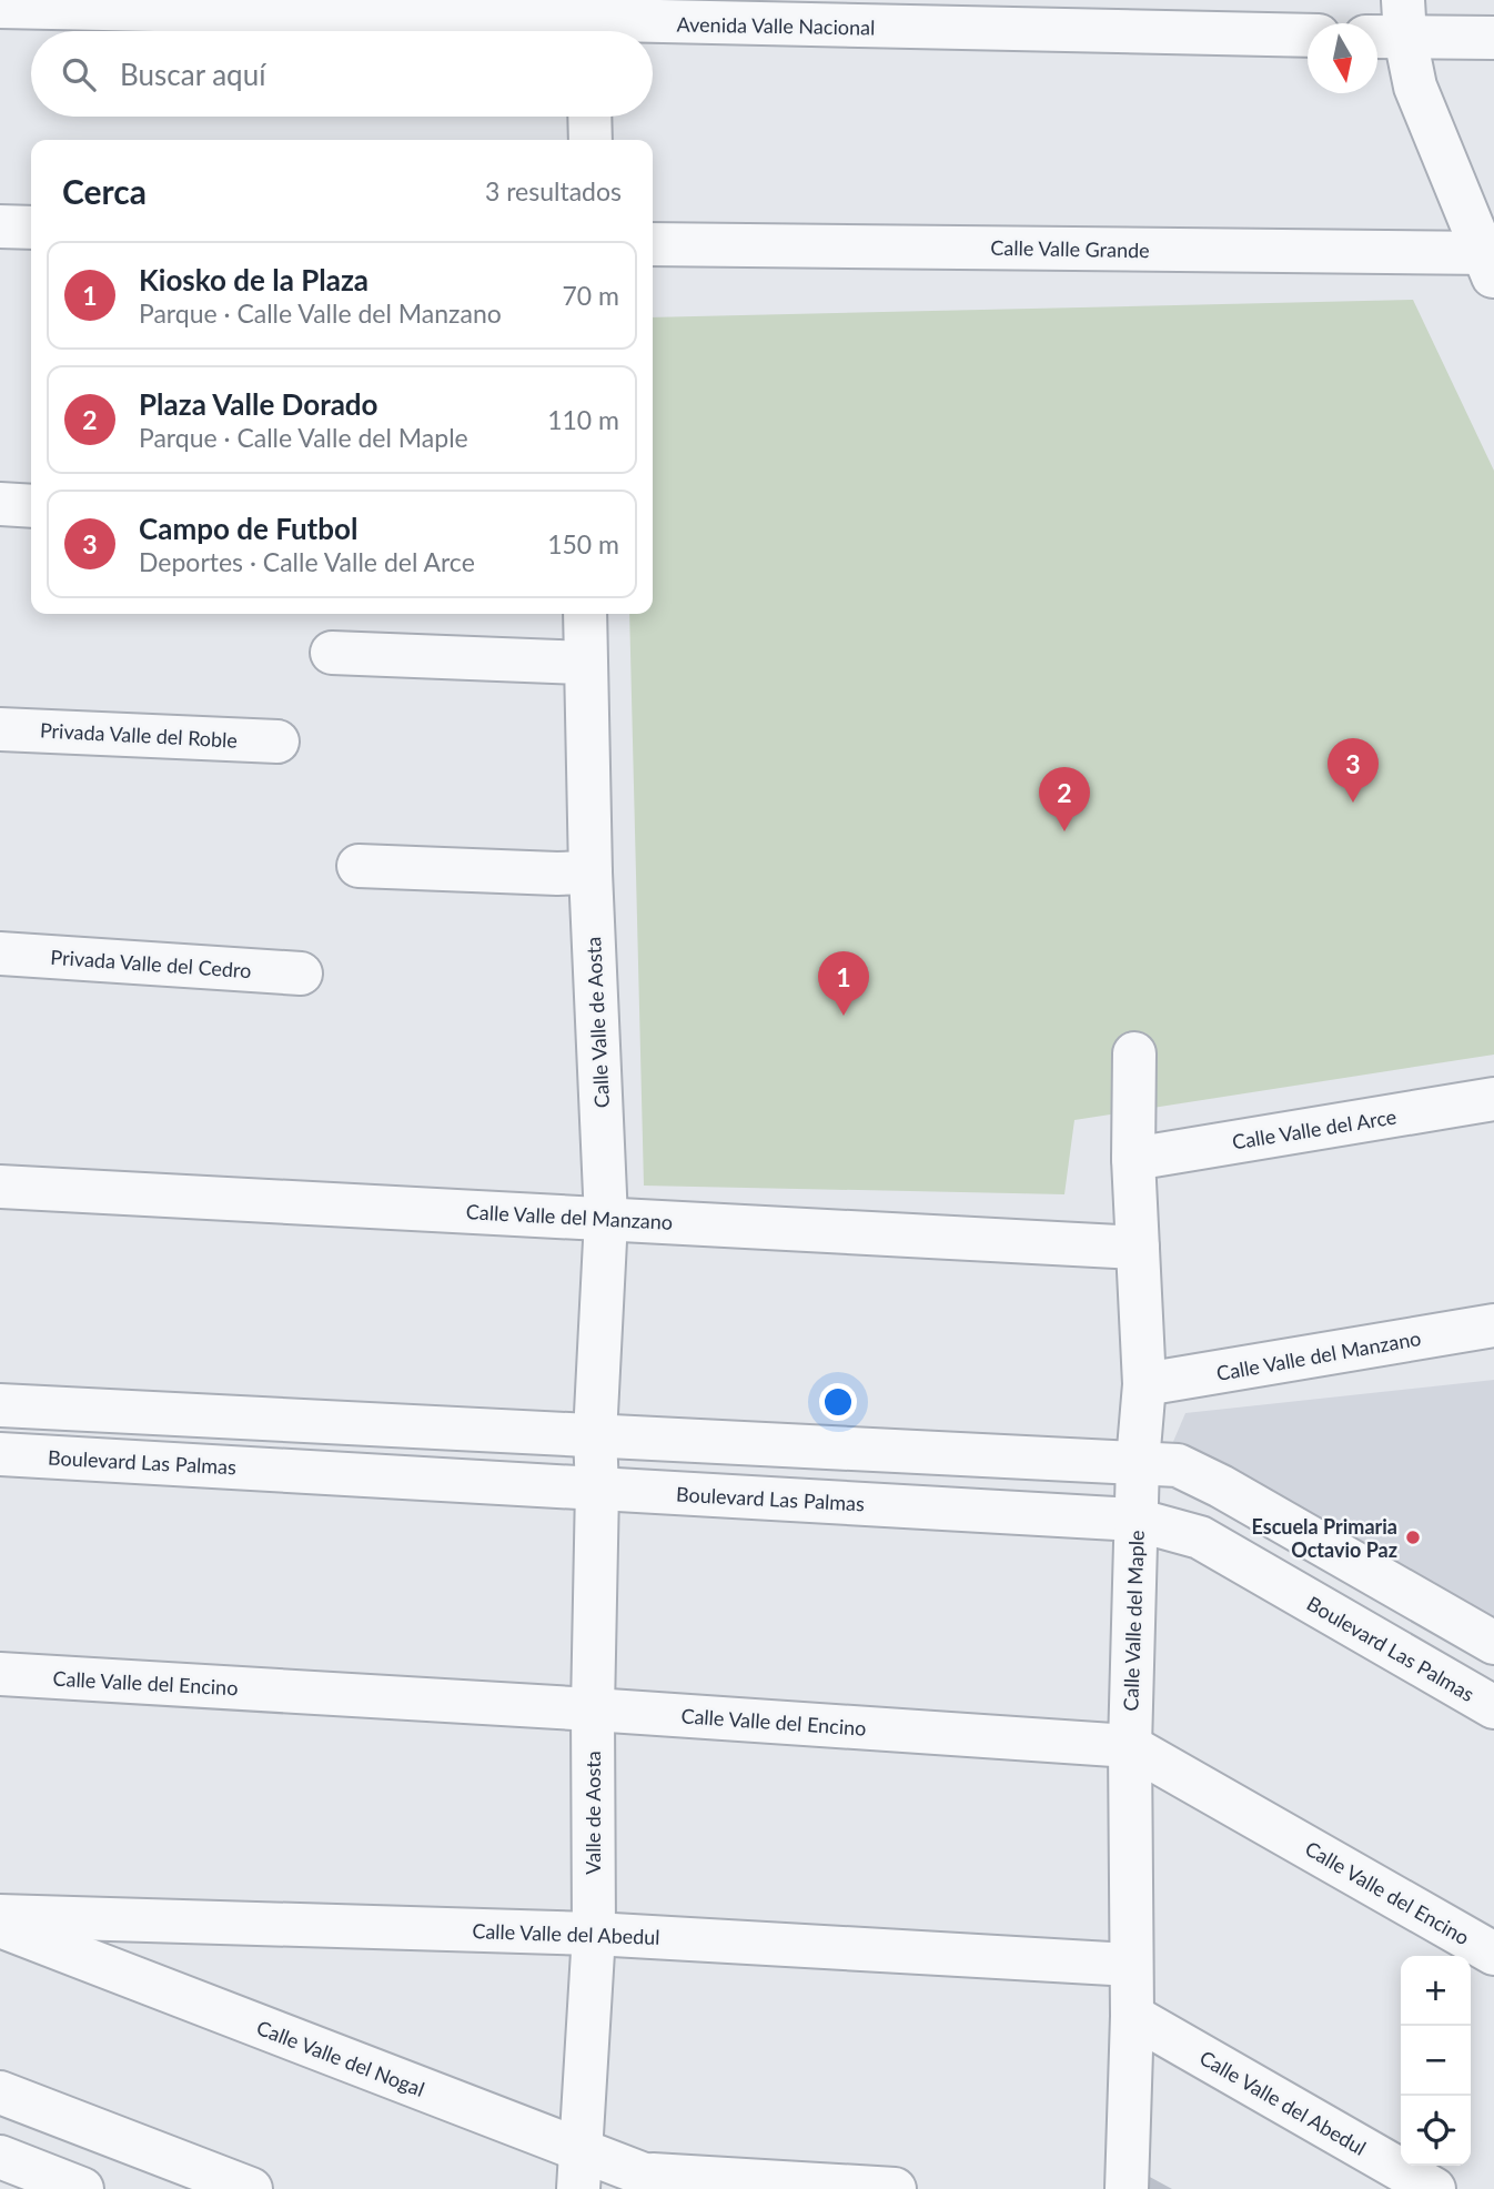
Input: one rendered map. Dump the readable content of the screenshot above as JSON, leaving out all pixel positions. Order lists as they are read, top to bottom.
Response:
{
  "streets": {
    "street": [
      "Avenida Valle Nacional",
      "Calle Valle Grande",
      "Privada Valle del Roble",
      "Privada Valle del Cedro",
      "Calle Valle de Aosta",
      "Calle Valle del Arce",
      "Calle Valle del Manzano",
      "Boulevard Las Palmas",
      "Calle Valle del Maple",
      "Calle Valle del Encino",
      "Valle de Aosta",
      "Calle Valle del Abedul",
      "Calle Valle del Nogal"
    ]
  },
  "crossings": [
    ["Calle Valle de Aosta", "Calle Valle del Manzano"],
    ["Calle Valle de Aosta", "Valle de Aosta"],
    ["Calle Valle del Arce", "Calle Valle del Maple"],
    ["Calle Valle del Manzano", "Calle Valle del Maple"],
    ["Boulevard Las Palmas", "Calle Valle del Maple"],
    ["Boulevard Las Palmas", "Valle de Aosta"],
    ["Calle Valle del Maple", "Calle Valle del Encino"],
    ["Calle Valle del Maple", "Calle Valle del Abedul"],
    ["Calle Valle del Encino", "Valle de Aosta"],
    ["Valle de Aosta", "Calle Valle del Abedul"],
    ["Valle de Aosta", "Calle Valle del Nogal"]
  ],
  "places": ["Escuela Primaria Octavio Paz"],
  "north": "bottom",
  "page": {
    "search": "Buscar aquí",
    "heading": ["Cerca", "3 resultados"],
    "list": [
      {
        "mark": "1",
        "name": "Kiosko de la Plaza",
        "note": "Parque · Calle Valle del Manzano",
        "value": "70 m"
      },
      {
        "mark": "2",
        "name": "Plaza Valle Dorado",
        "note": "Parque · Calle Valle del Maple",
        "value": "110 m"
      },
      {
        "mark": "3",
        "name": "Campo de Futbol",
        "note": "Deportes · Calle Valle del Arce",
        "value": "150 m"
      }
    ],
    "pins": ["3", "2", "1"],
    "map_buttons": ["+", "−"]
  }
}
